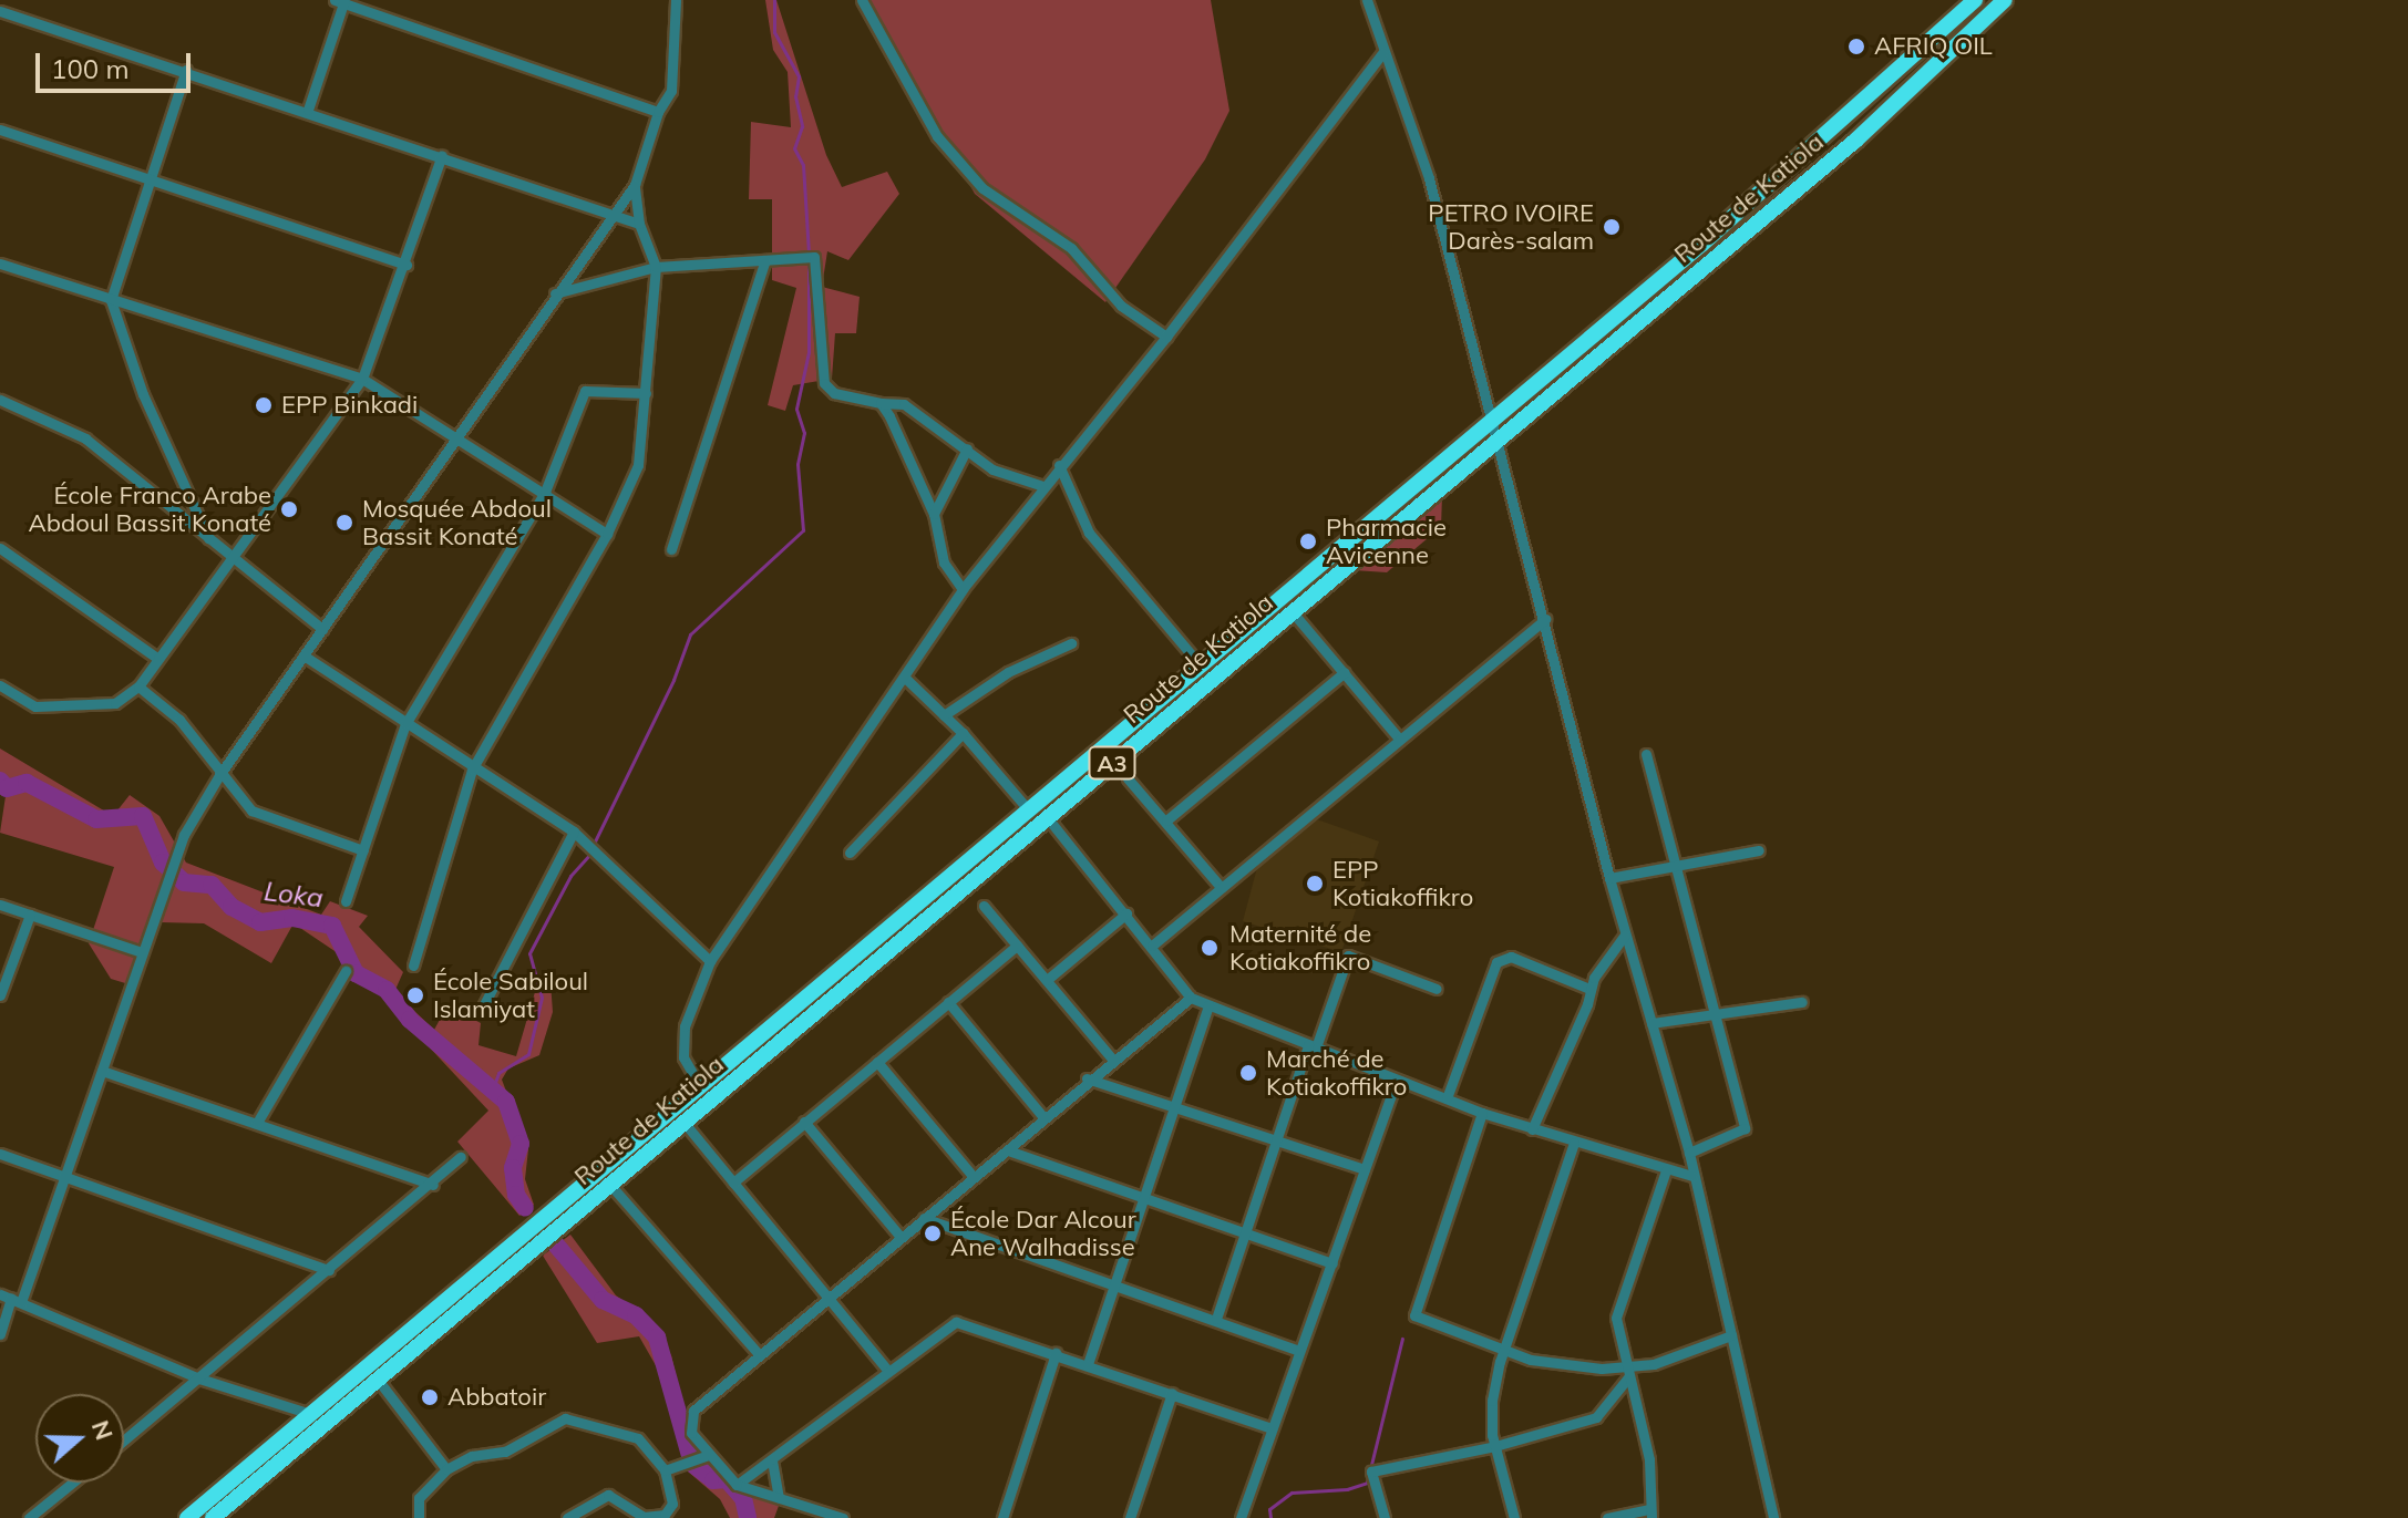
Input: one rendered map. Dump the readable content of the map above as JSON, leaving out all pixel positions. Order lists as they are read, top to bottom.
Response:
{
  "streets": {
    "highway": ["Route de Katiola", "A3"]
  },
  "water": ["Loka"],
  "places": [
    "AFRIQ OIL",
    "PETRO IVOIRE Darès-salam",
    "EPP Binkadi",
    "École Franco Arabe Abdoul Bassit Konaté",
    "Mosquée Abdoul Bassit Konaté",
    "Pharmacie Avicenne",
    "EPP Kotiakoffikro",
    "Maternité de Kotiakoffikro",
    "École Sabiloul Islamiyat",
    "Marché de Kotiakoffikro",
    "École Dar Alcour Ane Walhadisse",
    "Abbatoir"
  ],
  "scale_bar": "100 m",
  "north": "right"
}
